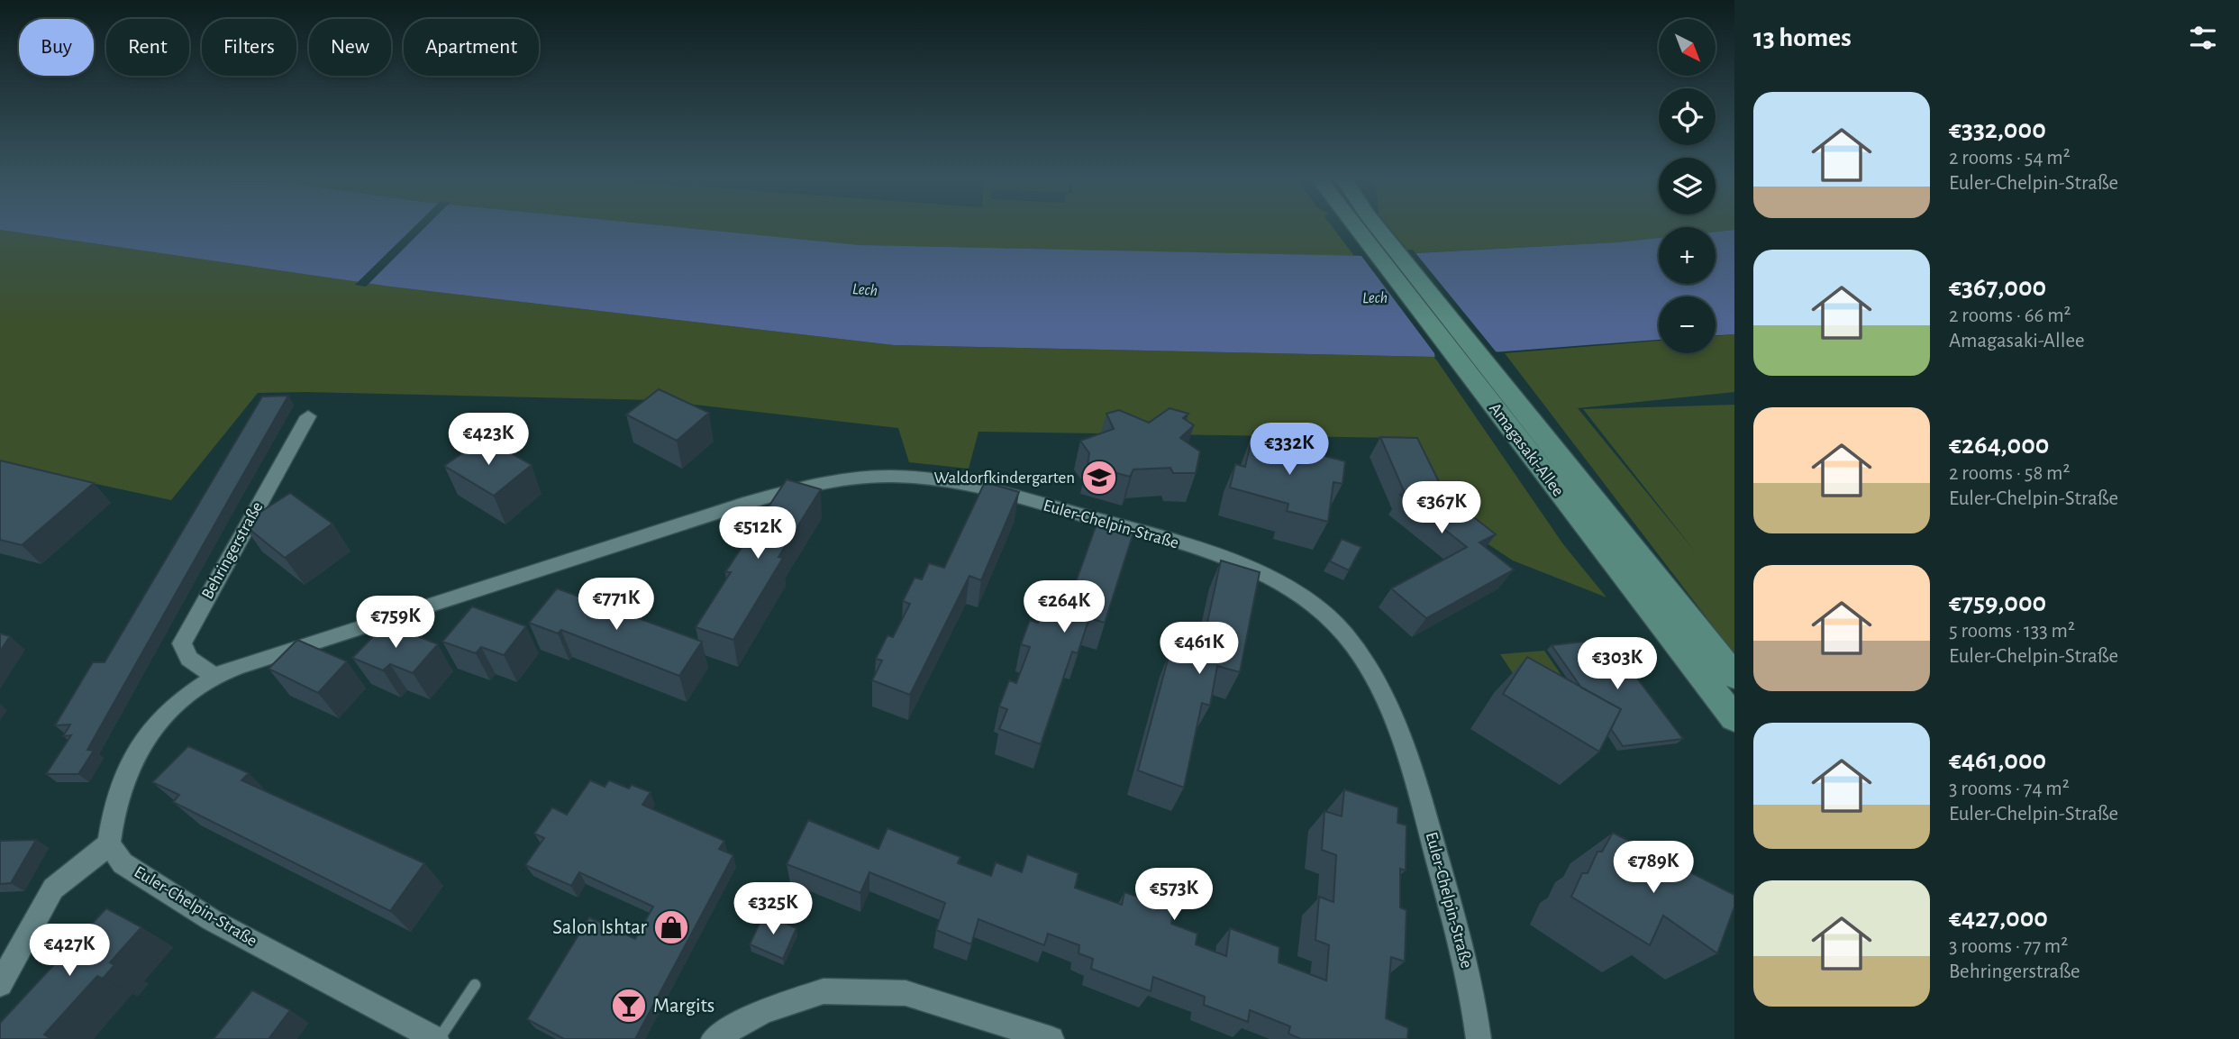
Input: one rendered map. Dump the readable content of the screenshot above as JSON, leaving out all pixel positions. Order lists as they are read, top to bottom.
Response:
{
  "streets": {
    "main road": ["Amagasaki-Allee"],
    "street": ["Euler-Chelpin-Straße", "Behringerstraße"]
  },
  "crossings": [
    ["Euler-Chelpin-Straße", "Behringerstraße"]
  ],
  "water": ["Lech"],
  "places": {
    "school or university": ["Waldorfkindergarten"],
    "shop": ["Salon Ishtar"],
    "bar": ["Margits"]
  },
  "north": "bottom right",
  "page": {
    "heading": "13 homes",
    "map_buttons": ["+", "−"],
    "chip": [
      "Buy",
      "Rent",
      "Filters",
      "New",
      "Apartment"
    ],
    "list": [
      {
        "name": "€332,000",
        "note": "2 rooms · 54 m² · Euler-Chelpin-Straße"
      },
      {
        "name": "€367,000",
        "note": "2 rooms · 66 m² · Amagasaki-Allee"
      },
      {
        "name": "€264,000",
        "note": "2 rooms · 58 m² · Euler-Chelpin-Straße"
      },
      {
        "name": "€759,000",
        "note": "5 rooms · 133 m² · Euler-Chelpin-Straße"
      },
      {
        "name": "€461,000",
        "note": "3 rooms · 74 m² · Euler-Chelpin-Straße"
      },
      {
        "name": "€427,000",
        "note": "3 rooms · 77 m² · Behringerstraße"
      }
    ],
    "price": [
      "€423K",
      "€332K",
      "€367K",
      "€512K",
      "€771K",
      "€264K",
      "€759K",
      "€461K",
      "€303K",
      "€789K",
      "€573K",
      "€325K",
      "€427K"
    ]
  }
}
